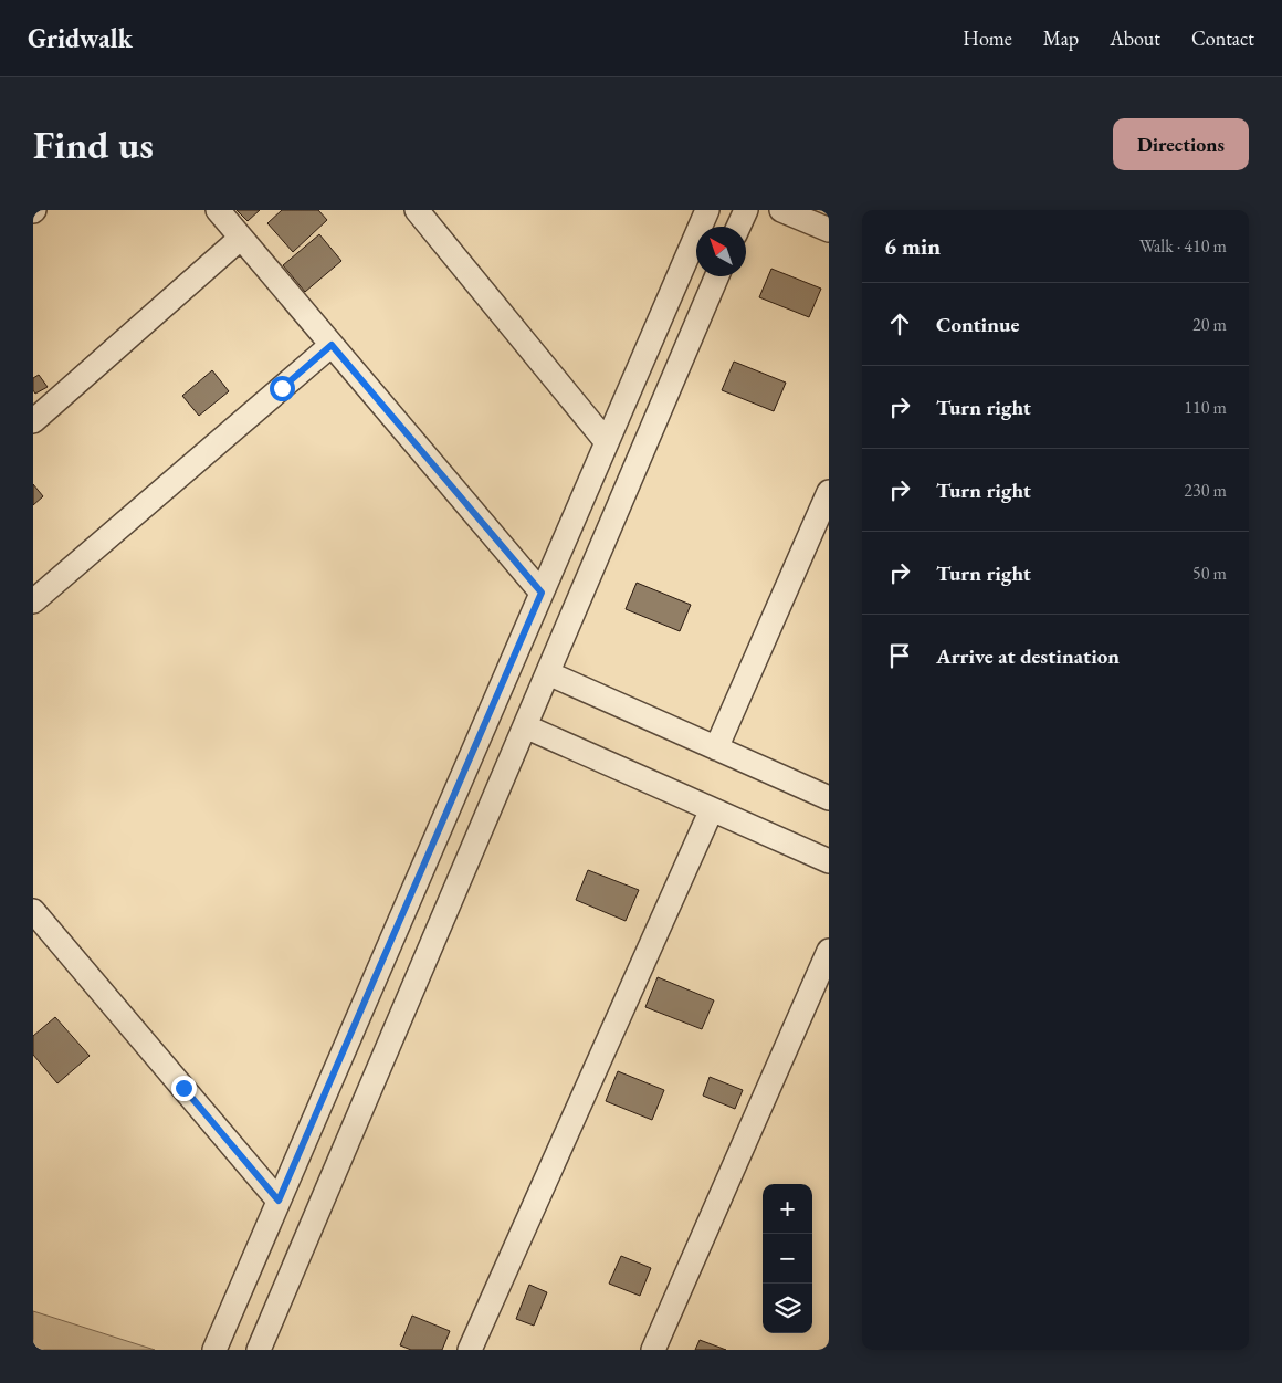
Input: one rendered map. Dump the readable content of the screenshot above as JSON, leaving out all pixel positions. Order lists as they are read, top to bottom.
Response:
{
  "north": "top left",
  "page": {
    "header": "Gridwalk",
    "nav": [
      "Home",
      "Map",
      "About",
      "Contact"
    ],
    "buttons": "Directions",
    "title": "Find us",
    "heading": ["6 min", "Walk · 410 m"],
    "list": [
      ["Continue", "20 m"],
      ["Turn right", "110 m"],
      ["Turn right", "230 m"],
      ["Turn right", "50 m"],
      "Arrive at destination"
    ],
    "map_buttons": ["+", "−"]
  }
}
